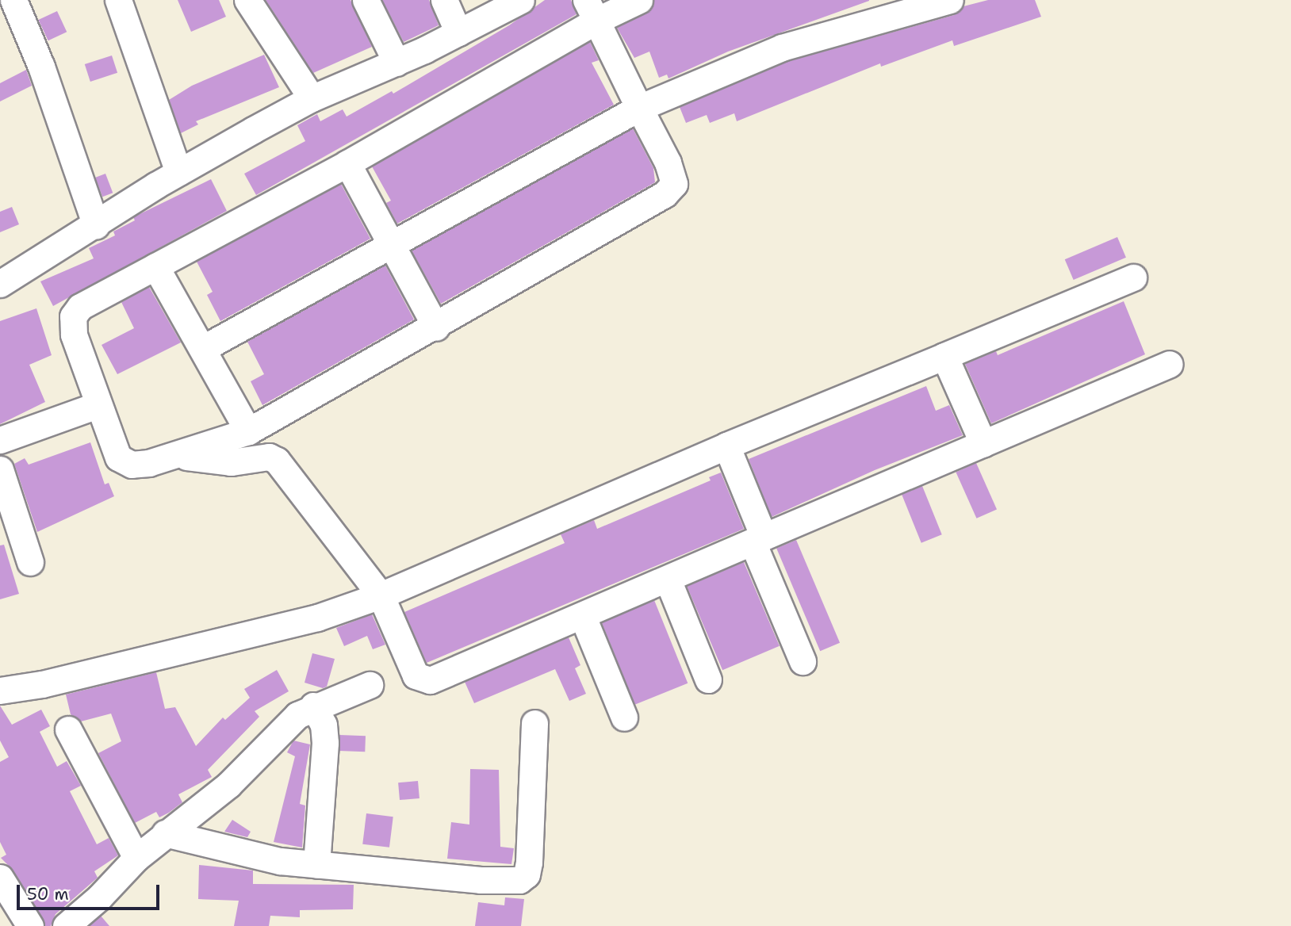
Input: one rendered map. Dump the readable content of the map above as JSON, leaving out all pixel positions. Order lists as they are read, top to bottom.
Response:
{
  "scale_bar": "50 m"
}
